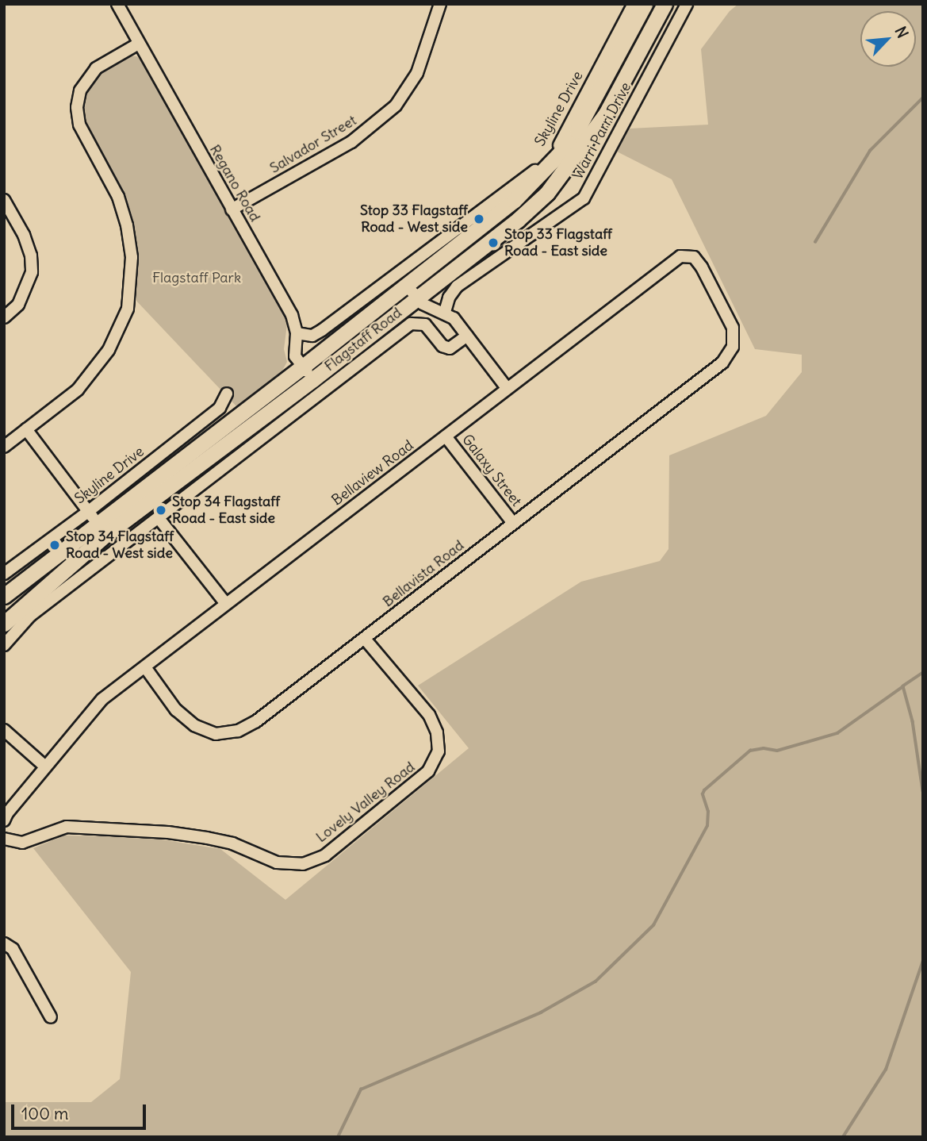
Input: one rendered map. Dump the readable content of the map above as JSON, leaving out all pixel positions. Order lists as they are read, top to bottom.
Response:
{
  "streets": {
    "main road": ["Flagstaff Road"],
    "street": [
      "Skyline Drive",
      "Warri Parri Drive",
      "Salvador Street",
      "Regano Road",
      "Galaxy Street",
      "Bellaview Road",
      "Bellavista Road",
      "Lovely Valley Road"
    ]
  },
  "crossings": [
    ["Skyline Drive", "Regano Road"],
    ["Skyline Drive", "Flagstaff Road"],
    ["Salvador Street", "Regano Road"],
    ["Regano Road", "Flagstaff Road"],
    ["Galaxy Street", "Bellaview Road"],
    ["Galaxy Street", "Bellavista Road"],
    ["Bellaview Road", "Bellavista Road"],
    ["Bellavista Road", "Lovely Valley Road"]
  ],
  "parks": ["Flagstaff Park"],
  "places": [
    "Stop 33 Flagstaff Road - West side",
    "Stop 33 Flagstaff Road - East side",
    "Stop 34 Flagstaff Road - East side",
    "Stop 34 Flagstaff Road - West side"
  ],
  "scale_bar": "100 m",
  "north": "top right"
}
